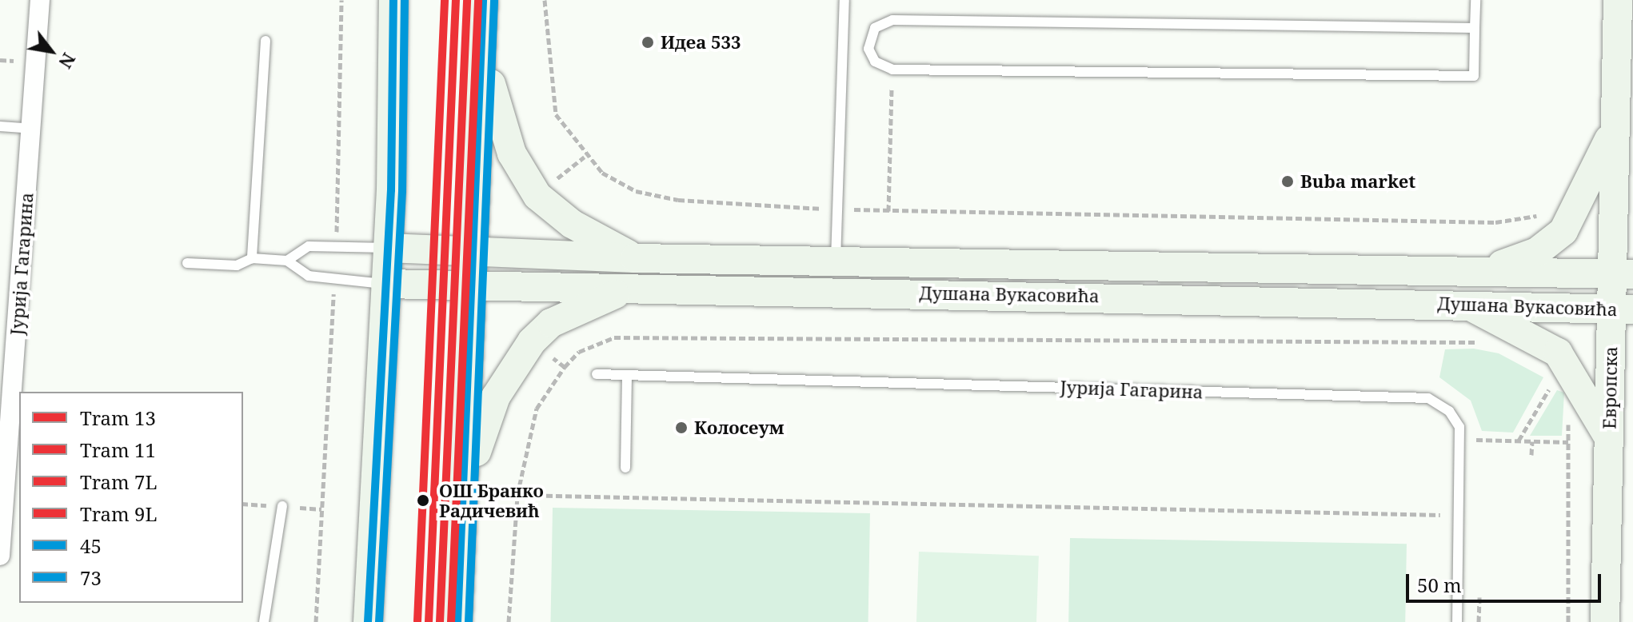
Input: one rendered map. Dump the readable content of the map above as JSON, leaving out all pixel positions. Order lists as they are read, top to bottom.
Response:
{
  "streets": {
    "street": ["Јурија Гагарина", "Душана Вукасовића", "Европска"]
  },
  "crossings": [
    ["Душана Вукасовића", "Европска"]
  ],
  "places": [
    "Идеа 533",
    "Buba market",
    "Колосеум",
    "ОШ Бранко Радичевић"
  ],
  "lines": [
    "tram line 13",
    "tram line 7L",
    "transit line 45",
    "transit line 73",
    "tram line 11",
    "tram line 9L"
  ],
  "legend": [
    "Tram 13",
    "Tram 11",
    "Tram 7L",
    "Tram 9L",
    "45",
    "73"
  ],
  "scale_bar": "50 m",
  "north": "bottom right"
}
